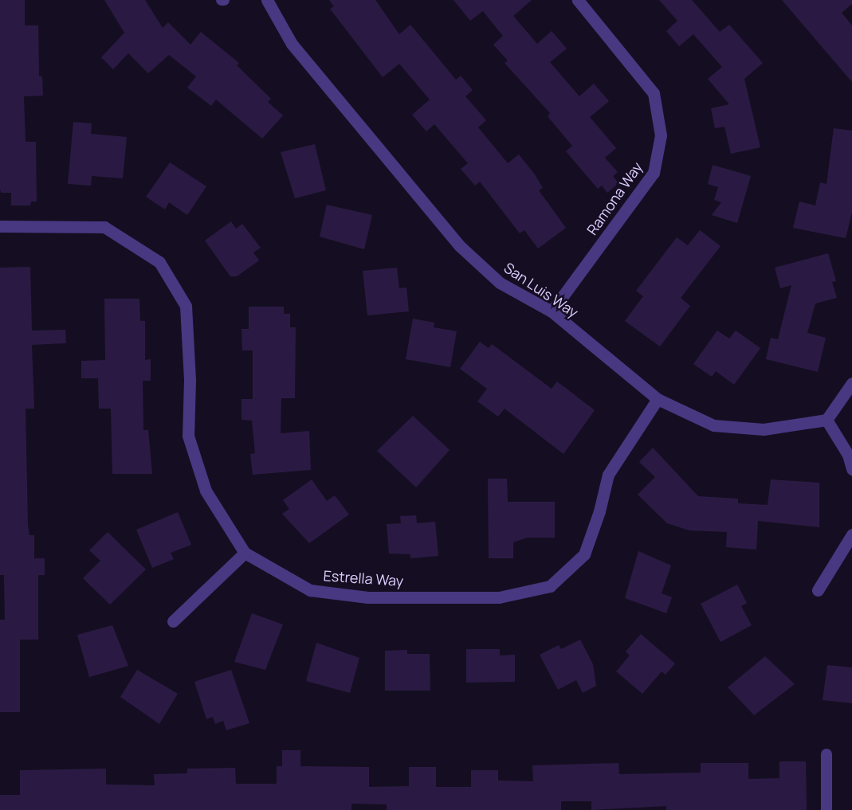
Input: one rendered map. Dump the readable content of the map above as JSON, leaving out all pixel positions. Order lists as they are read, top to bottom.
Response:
{
  "streets": {
    "street": ["Ramona Way", "San Luis Way", "Estrella Way"]
  },
  "crossings": [
    ["Ramona Way", "San Luis Way"],
    ["San Luis Way", "Estrella Way"]
  ]
}
